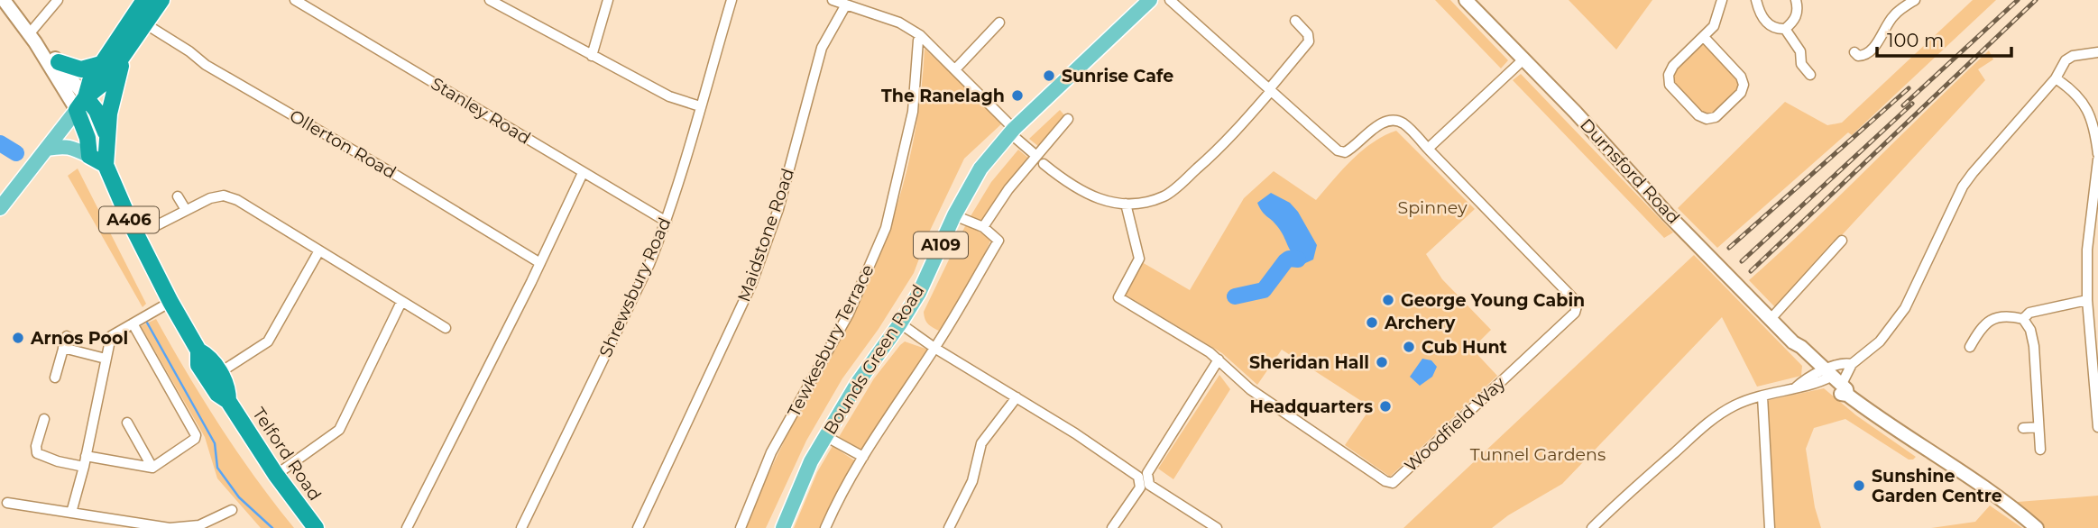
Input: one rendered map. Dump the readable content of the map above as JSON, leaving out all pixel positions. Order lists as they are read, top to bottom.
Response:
{
  "streets": {
    "highway": ["A406", "Telford Road"],
    "main road": ["Durnsford Road", "A109", "Bounds Green Road"],
    "street": [
      "Stanley Road",
      "Ollerton Road",
      "Maidstone Road",
      "Shrewsbury Road",
      "Tewkesbury Terrace",
      "Woodfield Way"
    ]
  },
  "crossings": [
    ["Stanley Road", "Shrewsbury Road"],
    ["Ollerton Road", "A406"],
    ["A406", "Telford Road"]
  ],
  "parks": ["Spinney", "Tunnel Gardens"],
  "places": [
    "Sunrise Cafe",
    "The Ranelagh",
    "George Young Cabin",
    "Archery",
    "Arnos Pool",
    "Cub Hunt",
    "Sheridan Hall",
    "Headquarters",
    "Sunshine Garden Centre"
  ],
  "scale_bar": "100 m"
}
